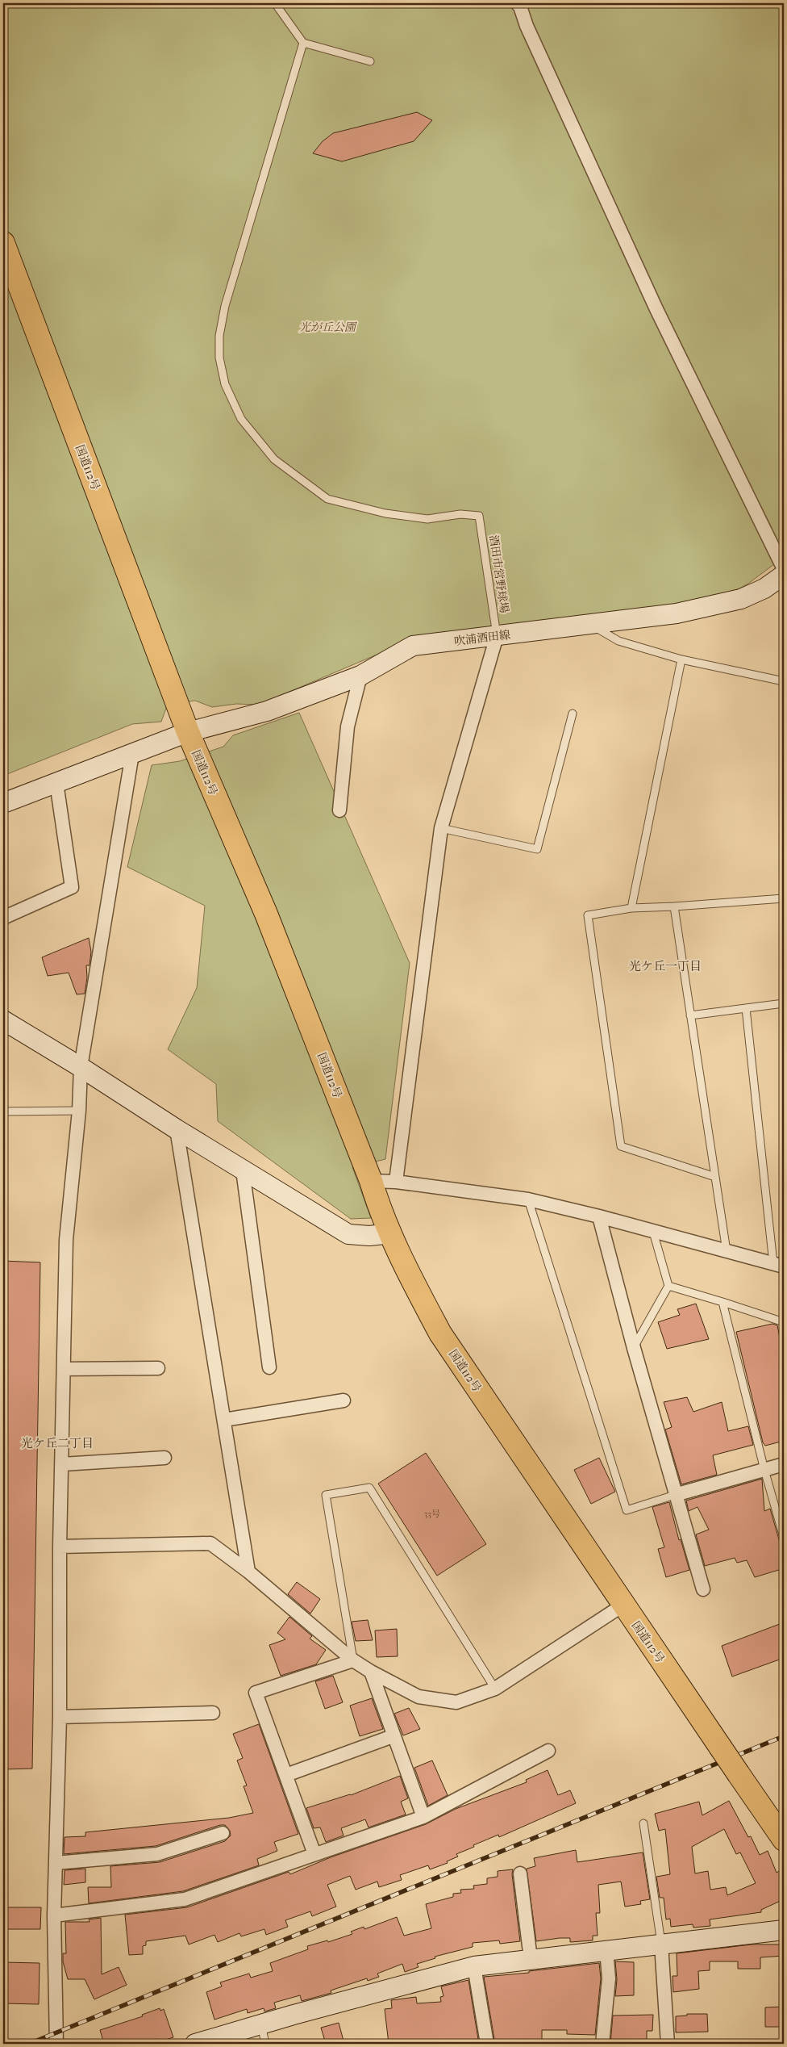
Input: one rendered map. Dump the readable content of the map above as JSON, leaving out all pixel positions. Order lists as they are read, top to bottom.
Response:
{
  "streets": {
    "highway": ["国道112号"],
    "street": ["吹浦酒田線"],
    "lane": ["酒田市営野球場"]
  },
  "crossings": [
    ["国道112号", "吹浦酒田線"],
    ["酒田市営野球場", "吹浦酒田線"]
  ],
  "districts": ["光ケ丘一丁目", "光ケ丘二丁目"],
  "parks": ["光が丘公園"],
  "house_numbers": ["33号"]
}
